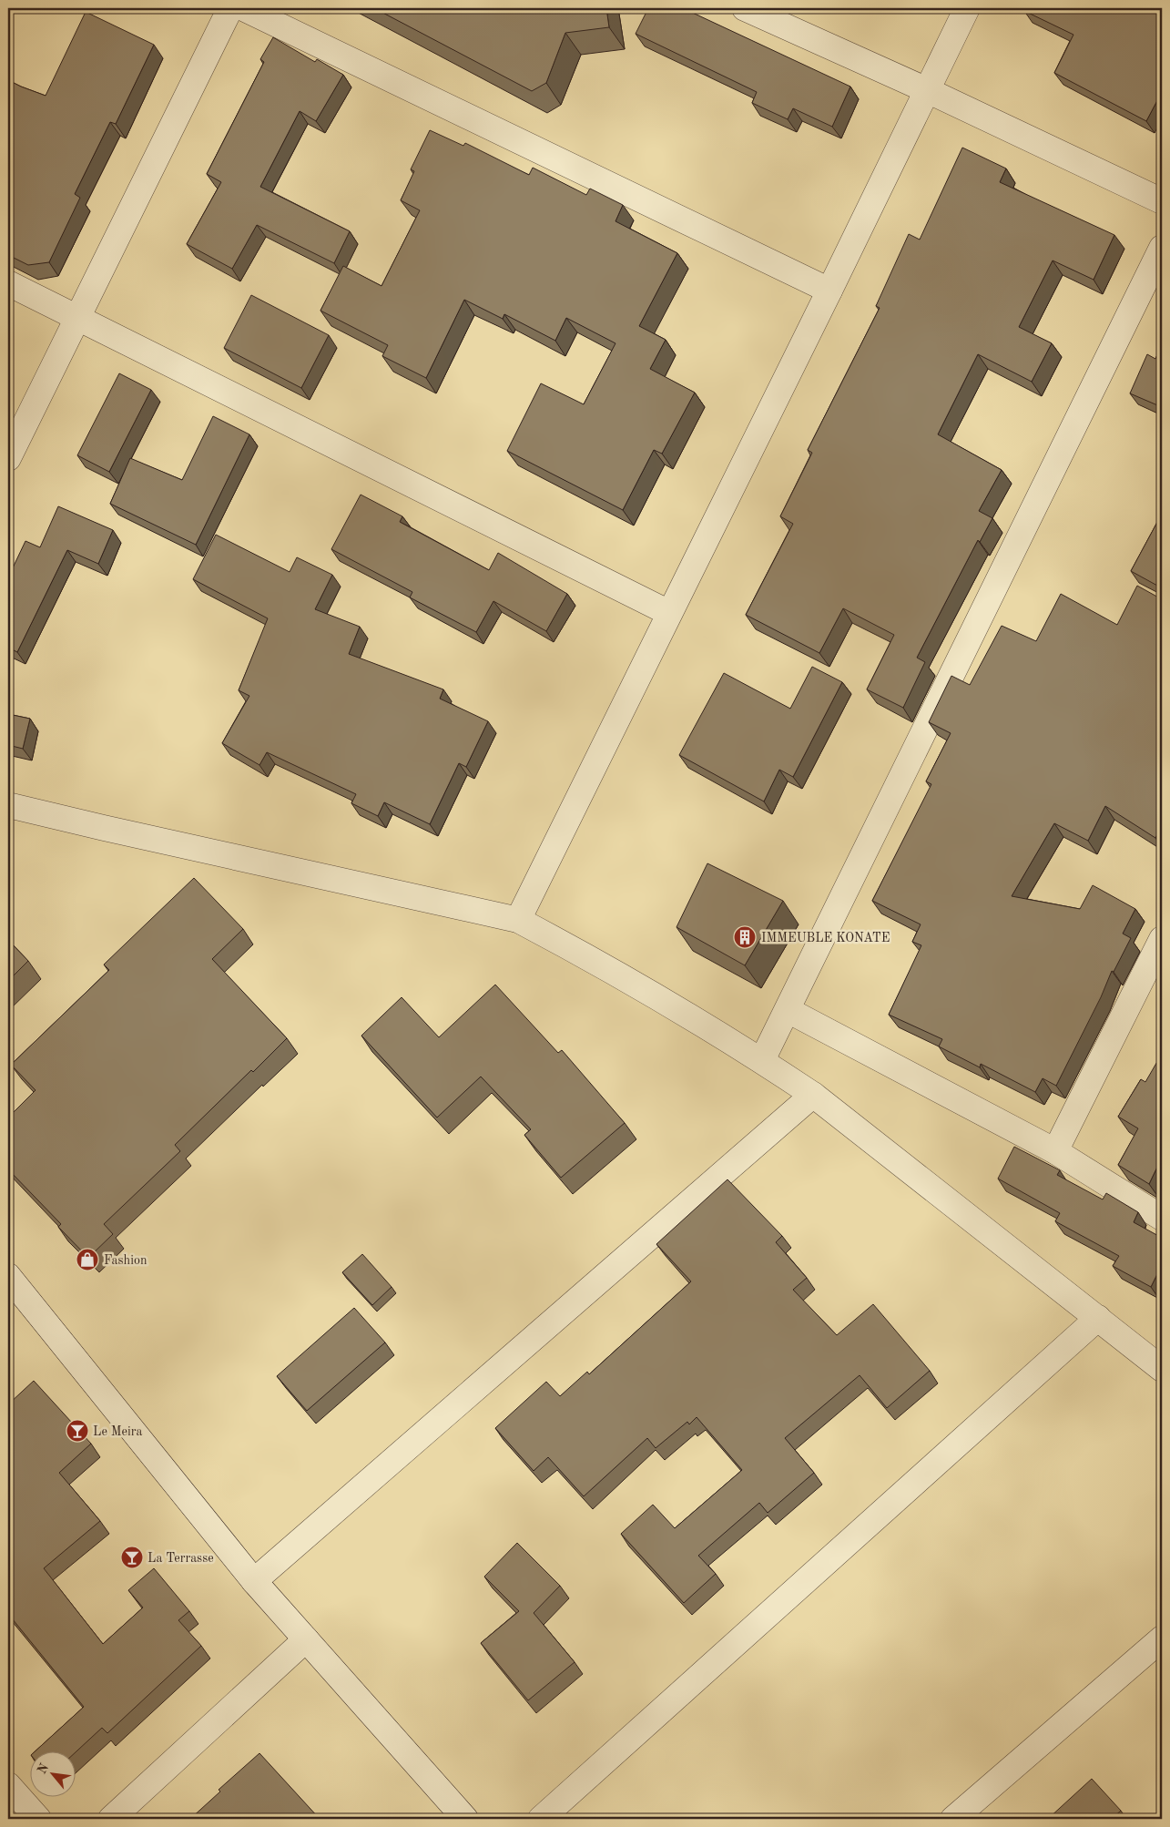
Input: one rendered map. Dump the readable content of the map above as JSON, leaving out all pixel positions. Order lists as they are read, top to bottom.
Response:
{
  "places": {
    "building": ["IMMEUBLE KONATE"],
    "shop": ["Fashion"],
    "bar": ["Le Meira", "La Terrasse"]
  },
  "north": "top left"
}
